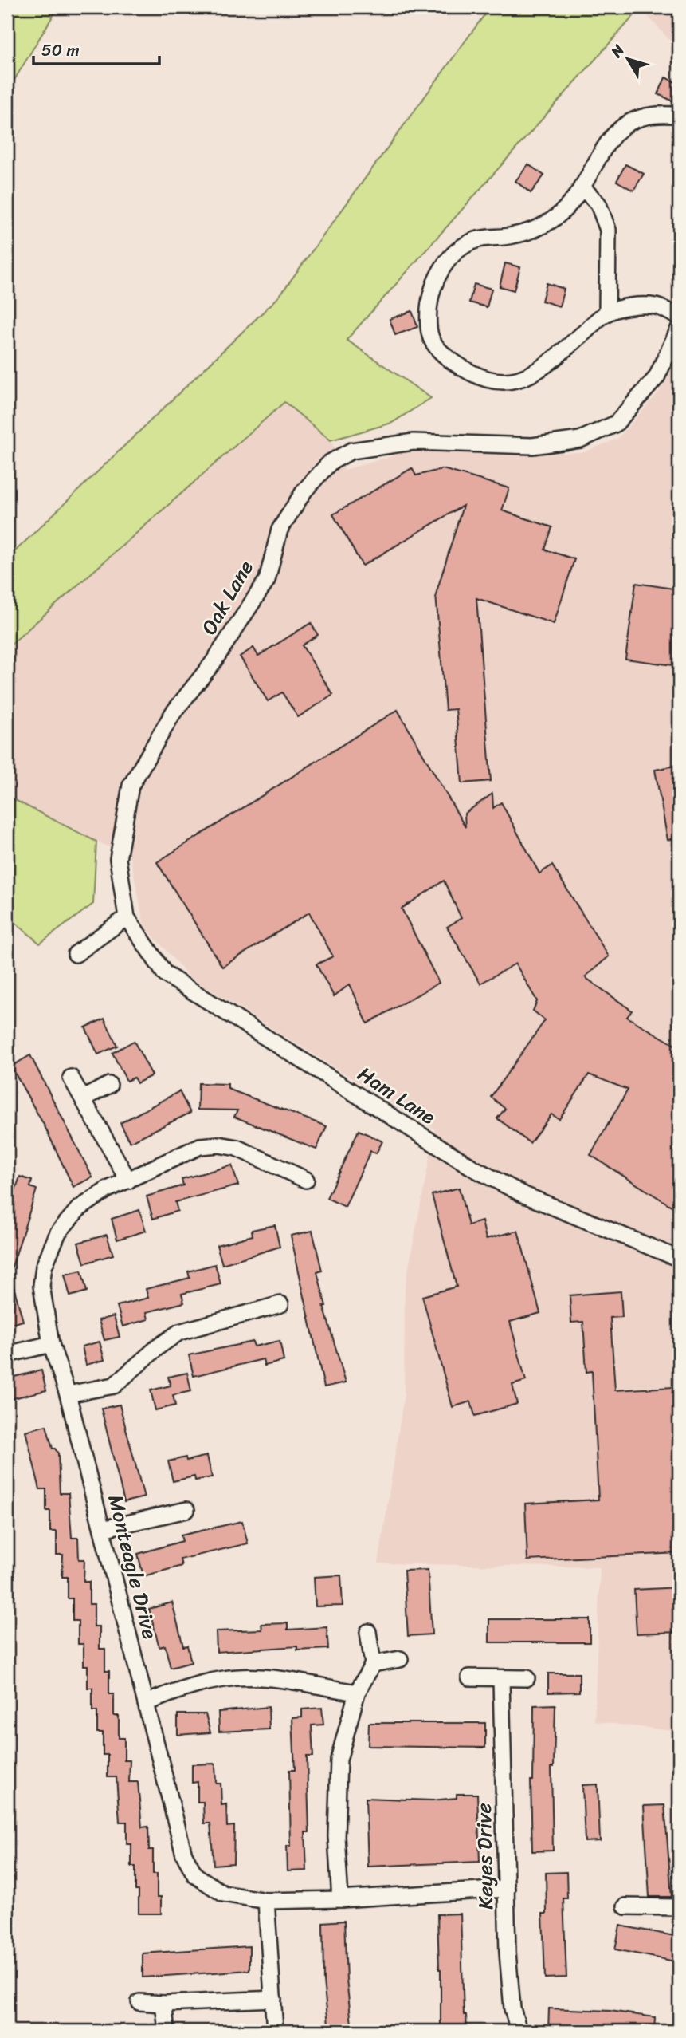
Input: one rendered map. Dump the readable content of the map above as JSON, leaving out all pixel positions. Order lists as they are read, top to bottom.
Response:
{
  "streets": {
    "street": [
      "Oak Lane",
      "Ham Lane",
      "Monteagle Drive",
      "Keyes Drive"
    ]
  },
  "crossings": [
    ["Oak Lane", "Ham Lane"],
    ["Monteagle Drive", "Keyes Drive"]
  ],
  "scale_bar": "50 m",
  "north": "top left"
}
